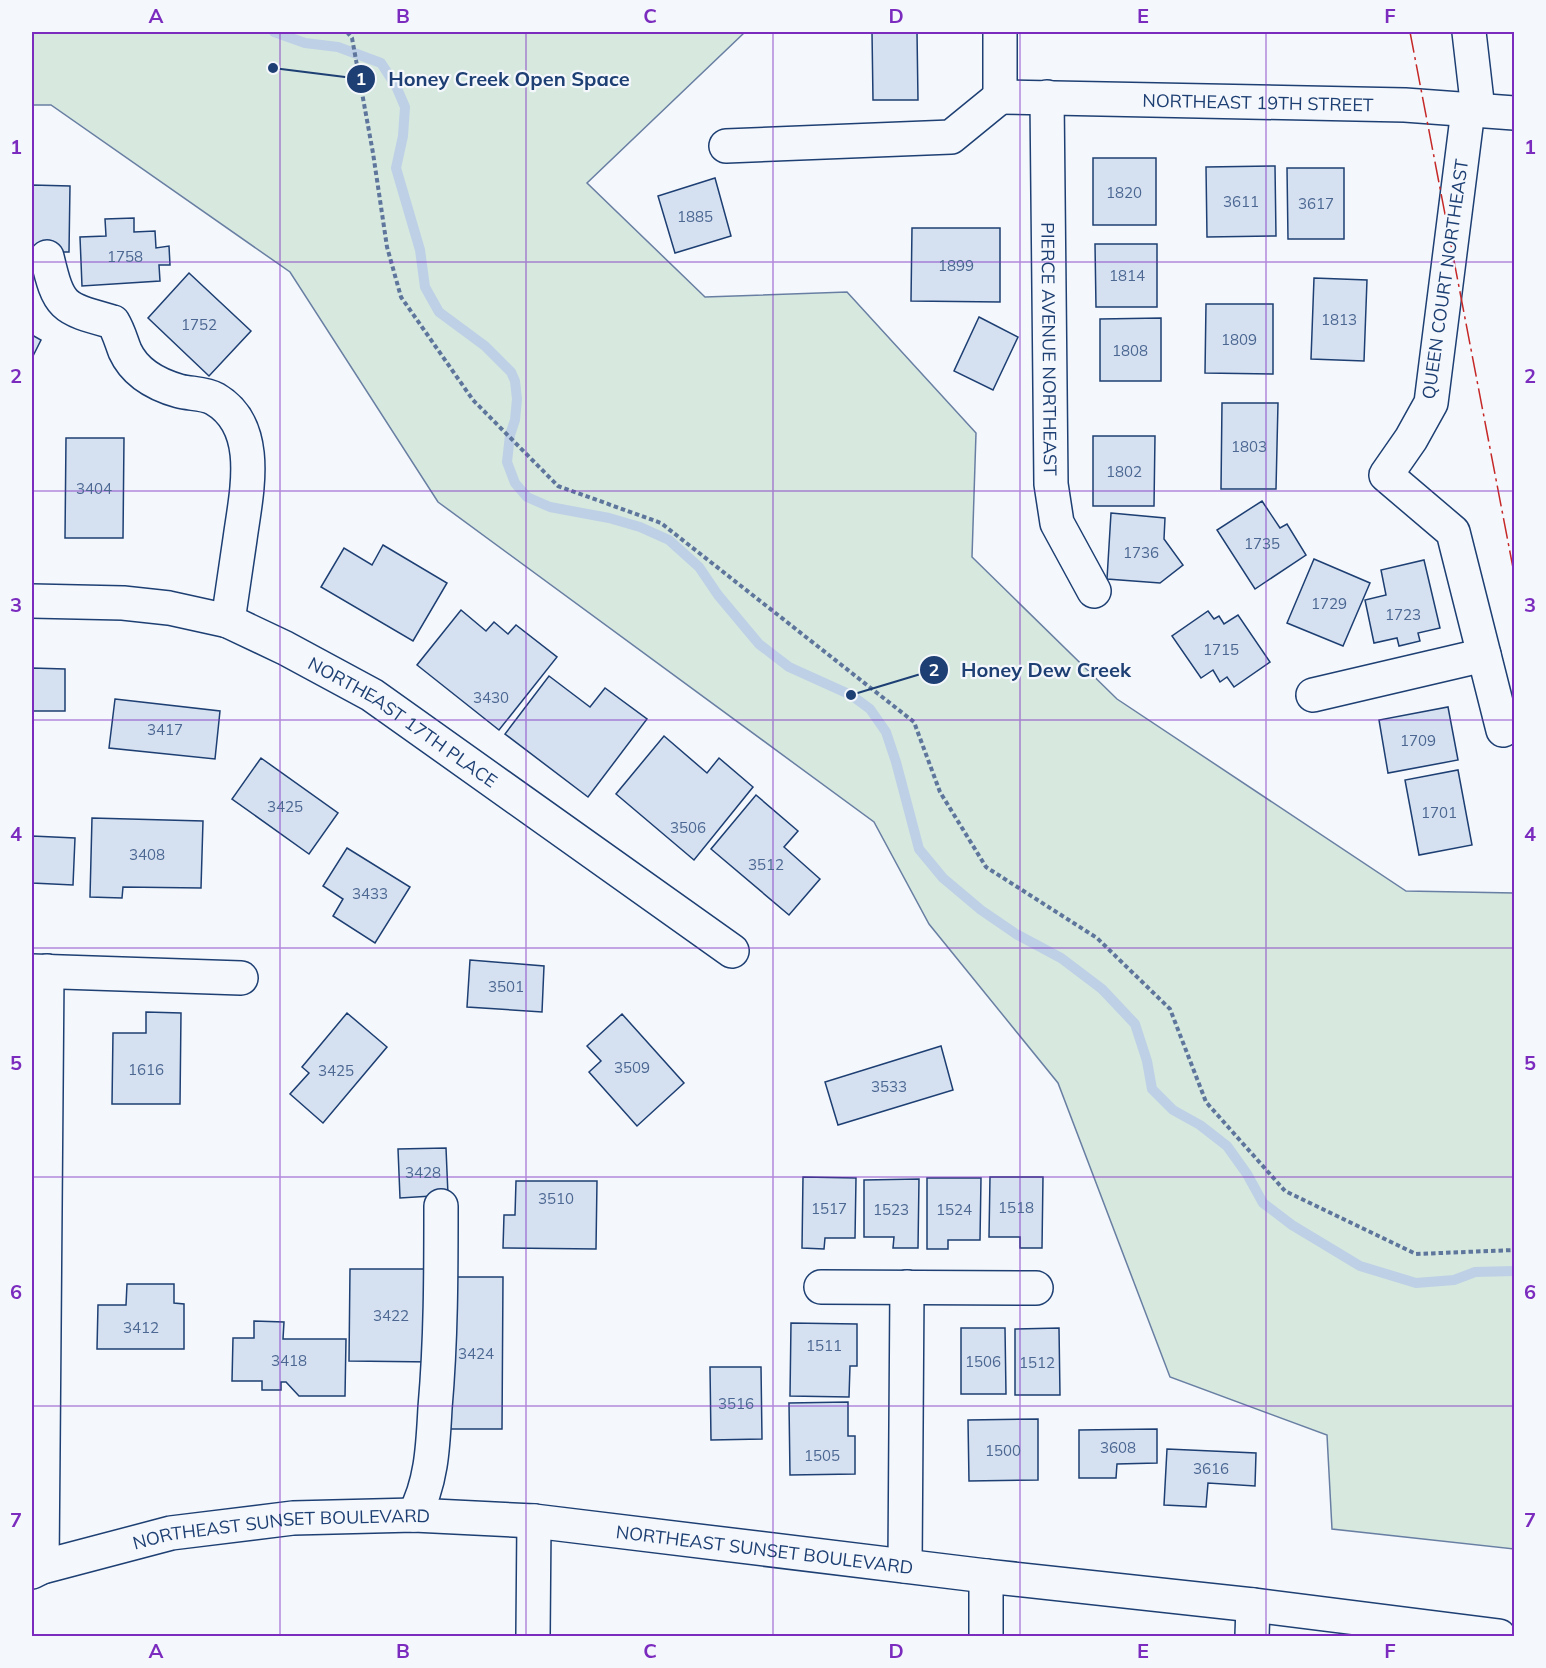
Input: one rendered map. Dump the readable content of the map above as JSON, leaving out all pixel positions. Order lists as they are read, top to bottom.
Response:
{
  "streets": {
    "street": [
      "NORTHEAST 19TH STREET",
      "QUEEN COURT NORTHEAST",
      "PIERCE AVENUE NORTHEAST",
      "NORTHEAST 17TH PLACE",
      "NORTHEAST SUNSET BOULEVARD"
    ]
  },
  "crossings": [
    ["NORTHEAST 19TH STREET", "QUEEN COURT NORTHEAST"],
    ["NORTHEAST 19TH STREET", "PIERCE AVENUE NORTHEAST"]
  ],
  "places": ["Honey Creek Open Space", "Honey Dew Creek"],
  "house_numbers": [
    "1820",
    "3611",
    "3617",
    "1885",
    "1758",
    "1899",
    "1814",
    "1813",
    "1752",
    "1809",
    "1808",
    "1803",
    "1802",
    "3404",
    "1735",
    "1736",
    "1729",
    "1723",
    "1715",
    "3430",
    "3417",
    "1709",
    "3425",
    "1701",
    "3506",
    "3408",
    "3512",
    "3433",
    "3501",
    "3509",
    "1616",
    "3425",
    "3533",
    "3428",
    "3510",
    "1518",
    "1517",
    "1523",
    "1524",
    "3422",
    "3412",
    "1511",
    "3424",
    "3418",
    "1506",
    "1512",
    "3516",
    "3608",
    "1500",
    "1505",
    "3616"
  ],
  "grid": {
    "columns": [
      "A",
      "B",
      "C",
      "D",
      "E",
      "F"
    ],
    "rows": [
      "1",
      "2",
      "3",
      "4",
      "5",
      "6",
      "7"
    ]
  }
}
